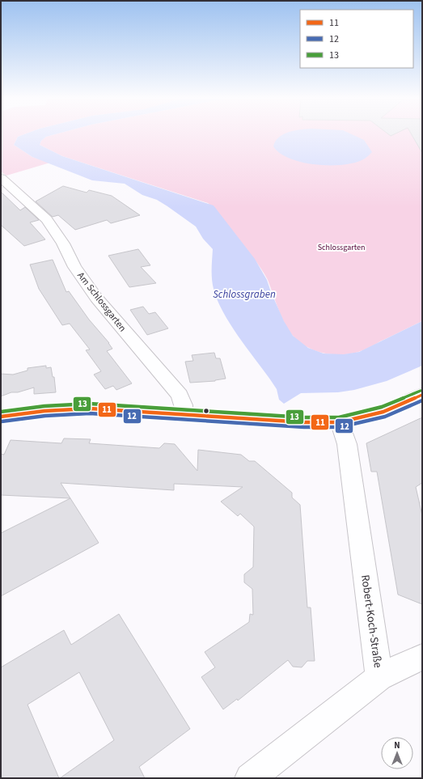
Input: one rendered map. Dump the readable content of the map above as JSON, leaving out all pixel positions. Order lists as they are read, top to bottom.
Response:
{
  "streets": {
    "street": ["Am Schlossgarten", "Robert-Koch-Straße"]
  },
  "water": ["Schlossgraben"],
  "parks": ["Schlossgarten"],
  "lines": ["transit line 13", "transit line 11", "transit line 12"],
  "legend": ["11", "12", "13"],
  "north": "top"
}
